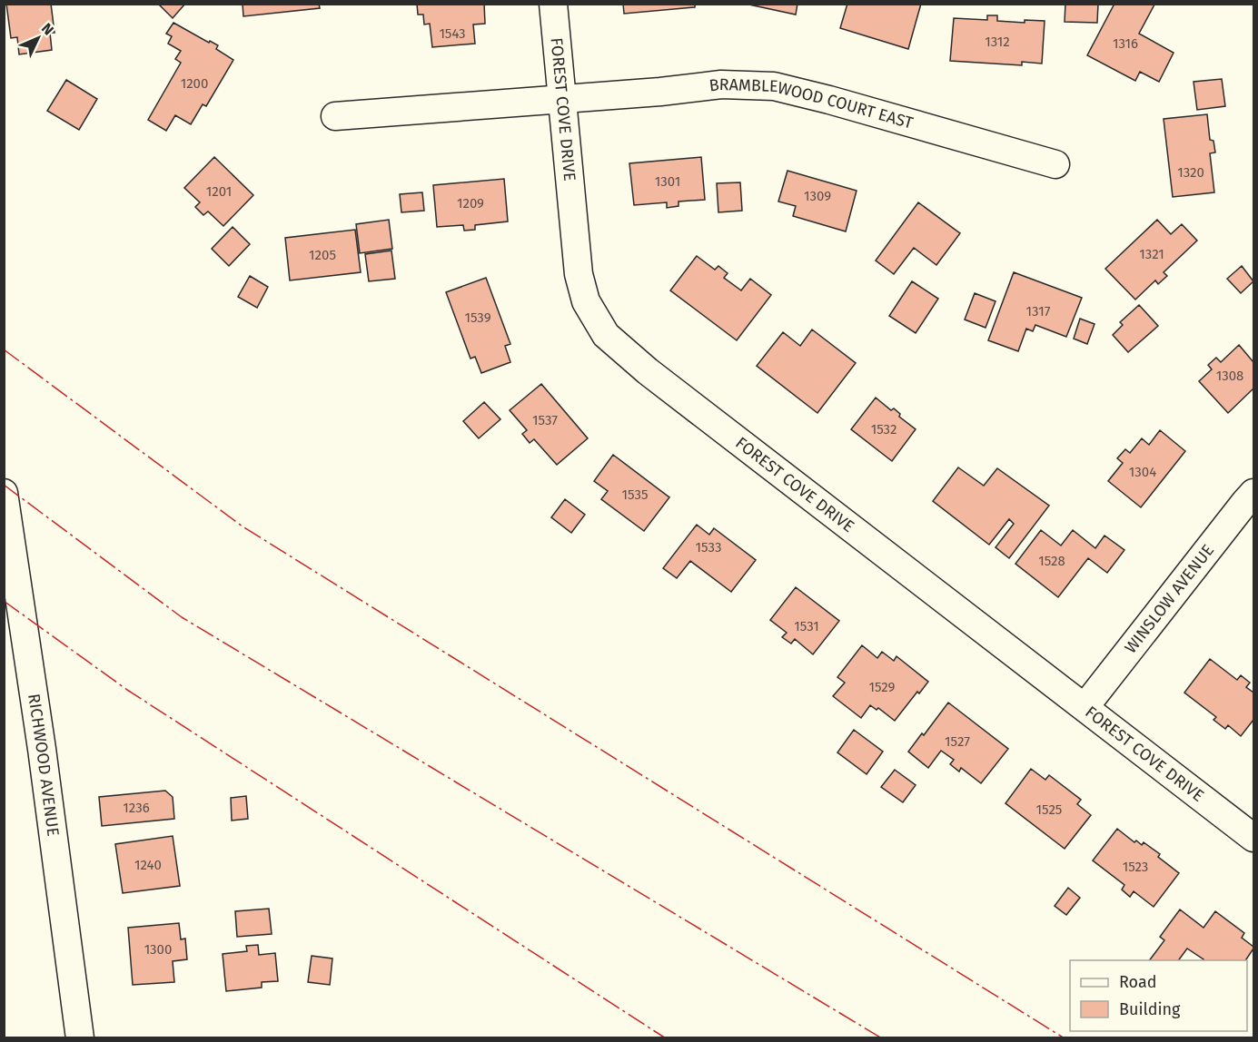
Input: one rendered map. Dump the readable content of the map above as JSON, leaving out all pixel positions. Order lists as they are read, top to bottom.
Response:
{
  "streets": {
    "street": [
      "BRAMBLEWOOD COURT EAST",
      "FOREST COVE DRIVE",
      "WINSLOW AVENUE",
      "RICHWOOD AVENUE"
    ]
  },
  "crossings": [
    ["BRAMBLEWOOD COURT EAST", "FOREST COVE DRIVE"],
    ["FOREST COVE DRIVE", "WINSLOW AVENUE"]
  ],
  "house_numbers": [
    "1543",
    "1312",
    "1316",
    "1200",
    "1320",
    "1301",
    "1201",
    "1309",
    "1209",
    "1321",
    "1205",
    "1317",
    "1539",
    "1308",
    "1537",
    "1532",
    "1304",
    "1535",
    "1533",
    "1528",
    "1531",
    "1529",
    "1527",
    "1236",
    "1525",
    "1240",
    "1523",
    "1300"
  ],
  "legend": ["Road", "Building"],
  "north": "top right"
}
